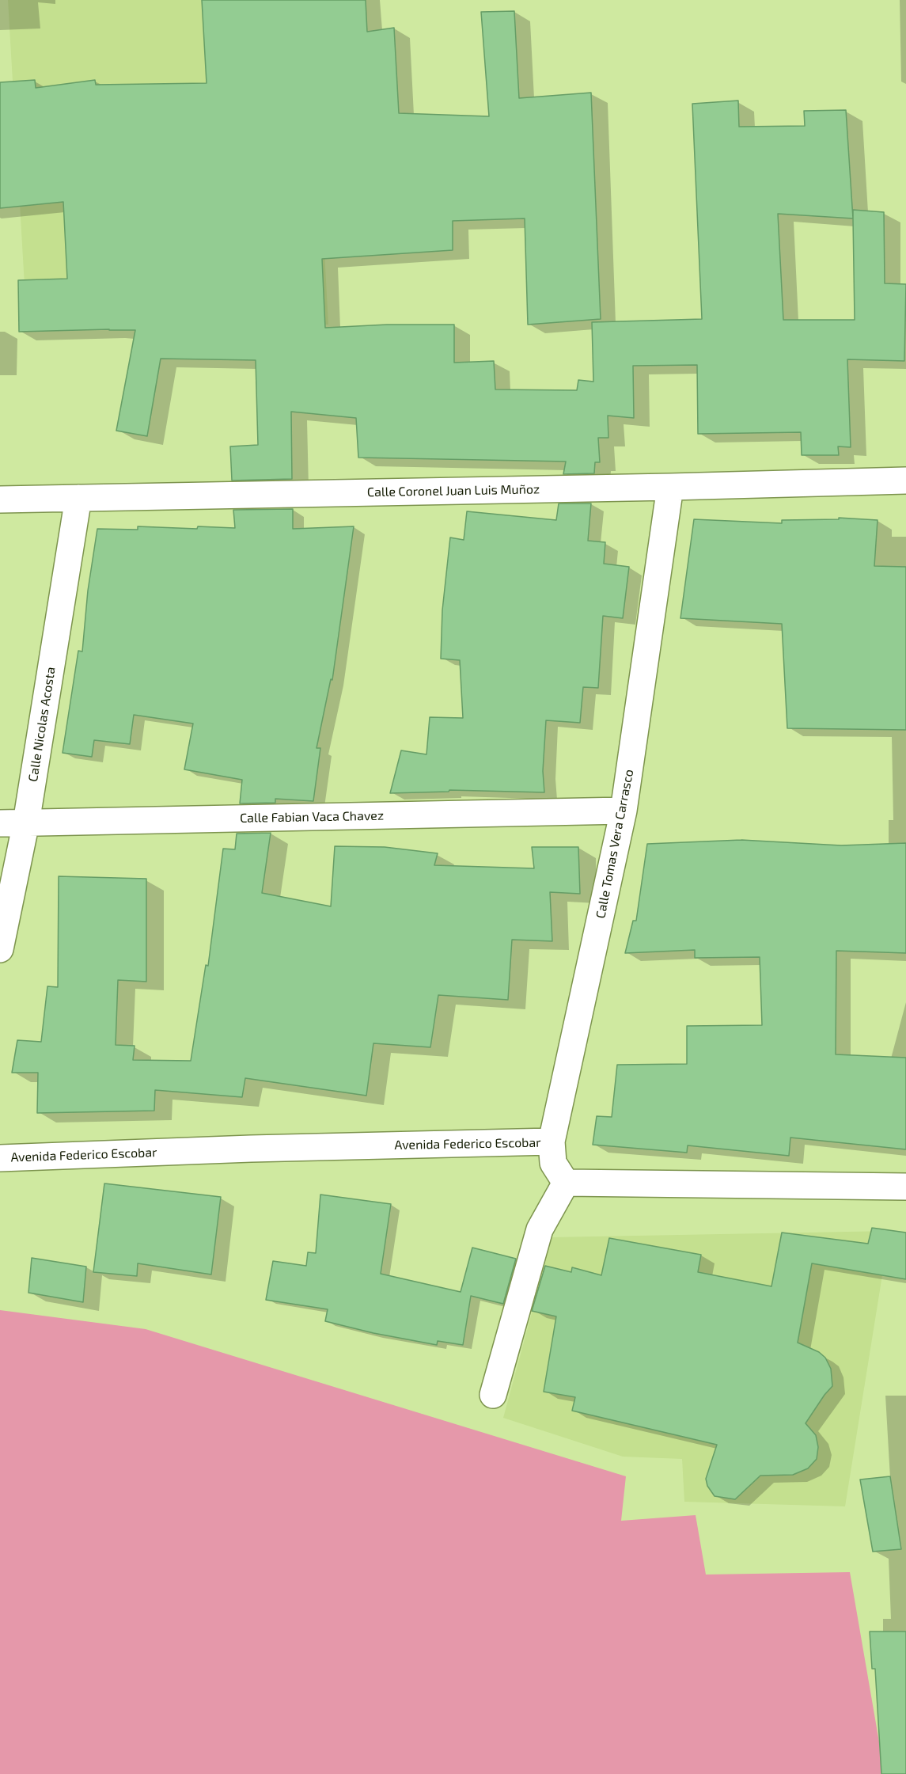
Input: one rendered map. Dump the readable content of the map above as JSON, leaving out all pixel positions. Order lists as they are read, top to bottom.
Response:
{
  "streets": {
    "street": [
      "Calle Coronel Juan Luis Muñoz",
      "Calle Nicolas Acosta",
      "Calle Fabian Vaca Chavez",
      "Calle Tomas Vera Carrasco",
      "Avenida Federico Escobar"
    ]
  },
  "crossings": [
    ["Calle Coronel Juan Luis Muñoz", "Calle Nicolas Acosta"],
    ["Calle Coronel Juan Luis Muñoz", "Calle Tomas Vera Carrasco"],
    ["Calle Nicolas Acosta", "Calle Fabian Vaca Chavez"],
    ["Calle Fabian Vaca Chavez", "Calle Tomas Vera Carrasco"],
    ["Calle Tomas Vera Carrasco", "Avenida Federico Escobar"]
  ]
}
